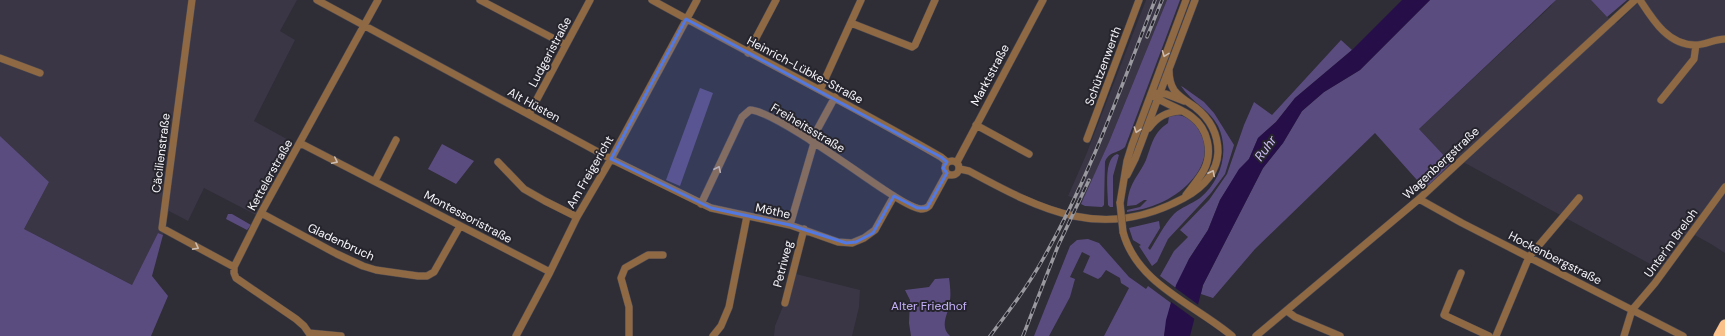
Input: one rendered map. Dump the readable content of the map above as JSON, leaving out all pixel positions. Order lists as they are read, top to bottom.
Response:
{
  "streets": {
    "street": [
      "Ludgeristraße",
      "Schützenwerth",
      "Heinrich-Lübke-Straße",
      "Marktstraße",
      "Alt Hüsten",
      "Freiheitsstraße",
      "Cäcilienstraße",
      "Wagenbergstraße",
      "Am Freigericht",
      "Kettelerstraße",
      "Möthe",
      "Montessoristraße",
      "Gladenbruch",
      "Unter'm Breloh",
      "Hockenbergstraße",
      "Petriweg"
    ]
  },
  "crossings": [
    ["Ludgeristraße", "Alt Hüsten"],
    ["Heinrich-Lübke-Straße", "Marktstraße"],
    ["Heinrich-Lübke-Straße", "Freiheitsstraße"],
    ["Heinrich-Lübke-Straße", "Am Freigericht"],
    ["Marktstraße", "Freiheitsstraße"],
    ["Alt Hüsten", "Freiheitsstraße"],
    ["Alt Hüsten", "Am Freigericht"],
    ["Alt Hüsten", "Kettelerstraße"],
    ["Alt Hüsten", "Möthe"],
    ["Freiheitsstraße", "Möthe"],
    ["Cäcilienstraße", "Kettelerstraße"],
    ["Wagenbergstraße", "Hockenbergstraße"],
    ["Am Freigericht", "Montessoristraße"],
    ["Kettelerstraße", "Montessoristraße"],
    ["Kettelerstraße", "Gladenbruch"],
    ["Möthe", "Petriweg"],
    ["Montessoristraße", "Gladenbruch"],
    ["Unter'm Breloh", "Hockenbergstraße"]
  ],
  "one_way": ["Cäcilienstraße"],
  "water": ["Ruhr"],
  "parks": ["Alter Friedhof"]
}
